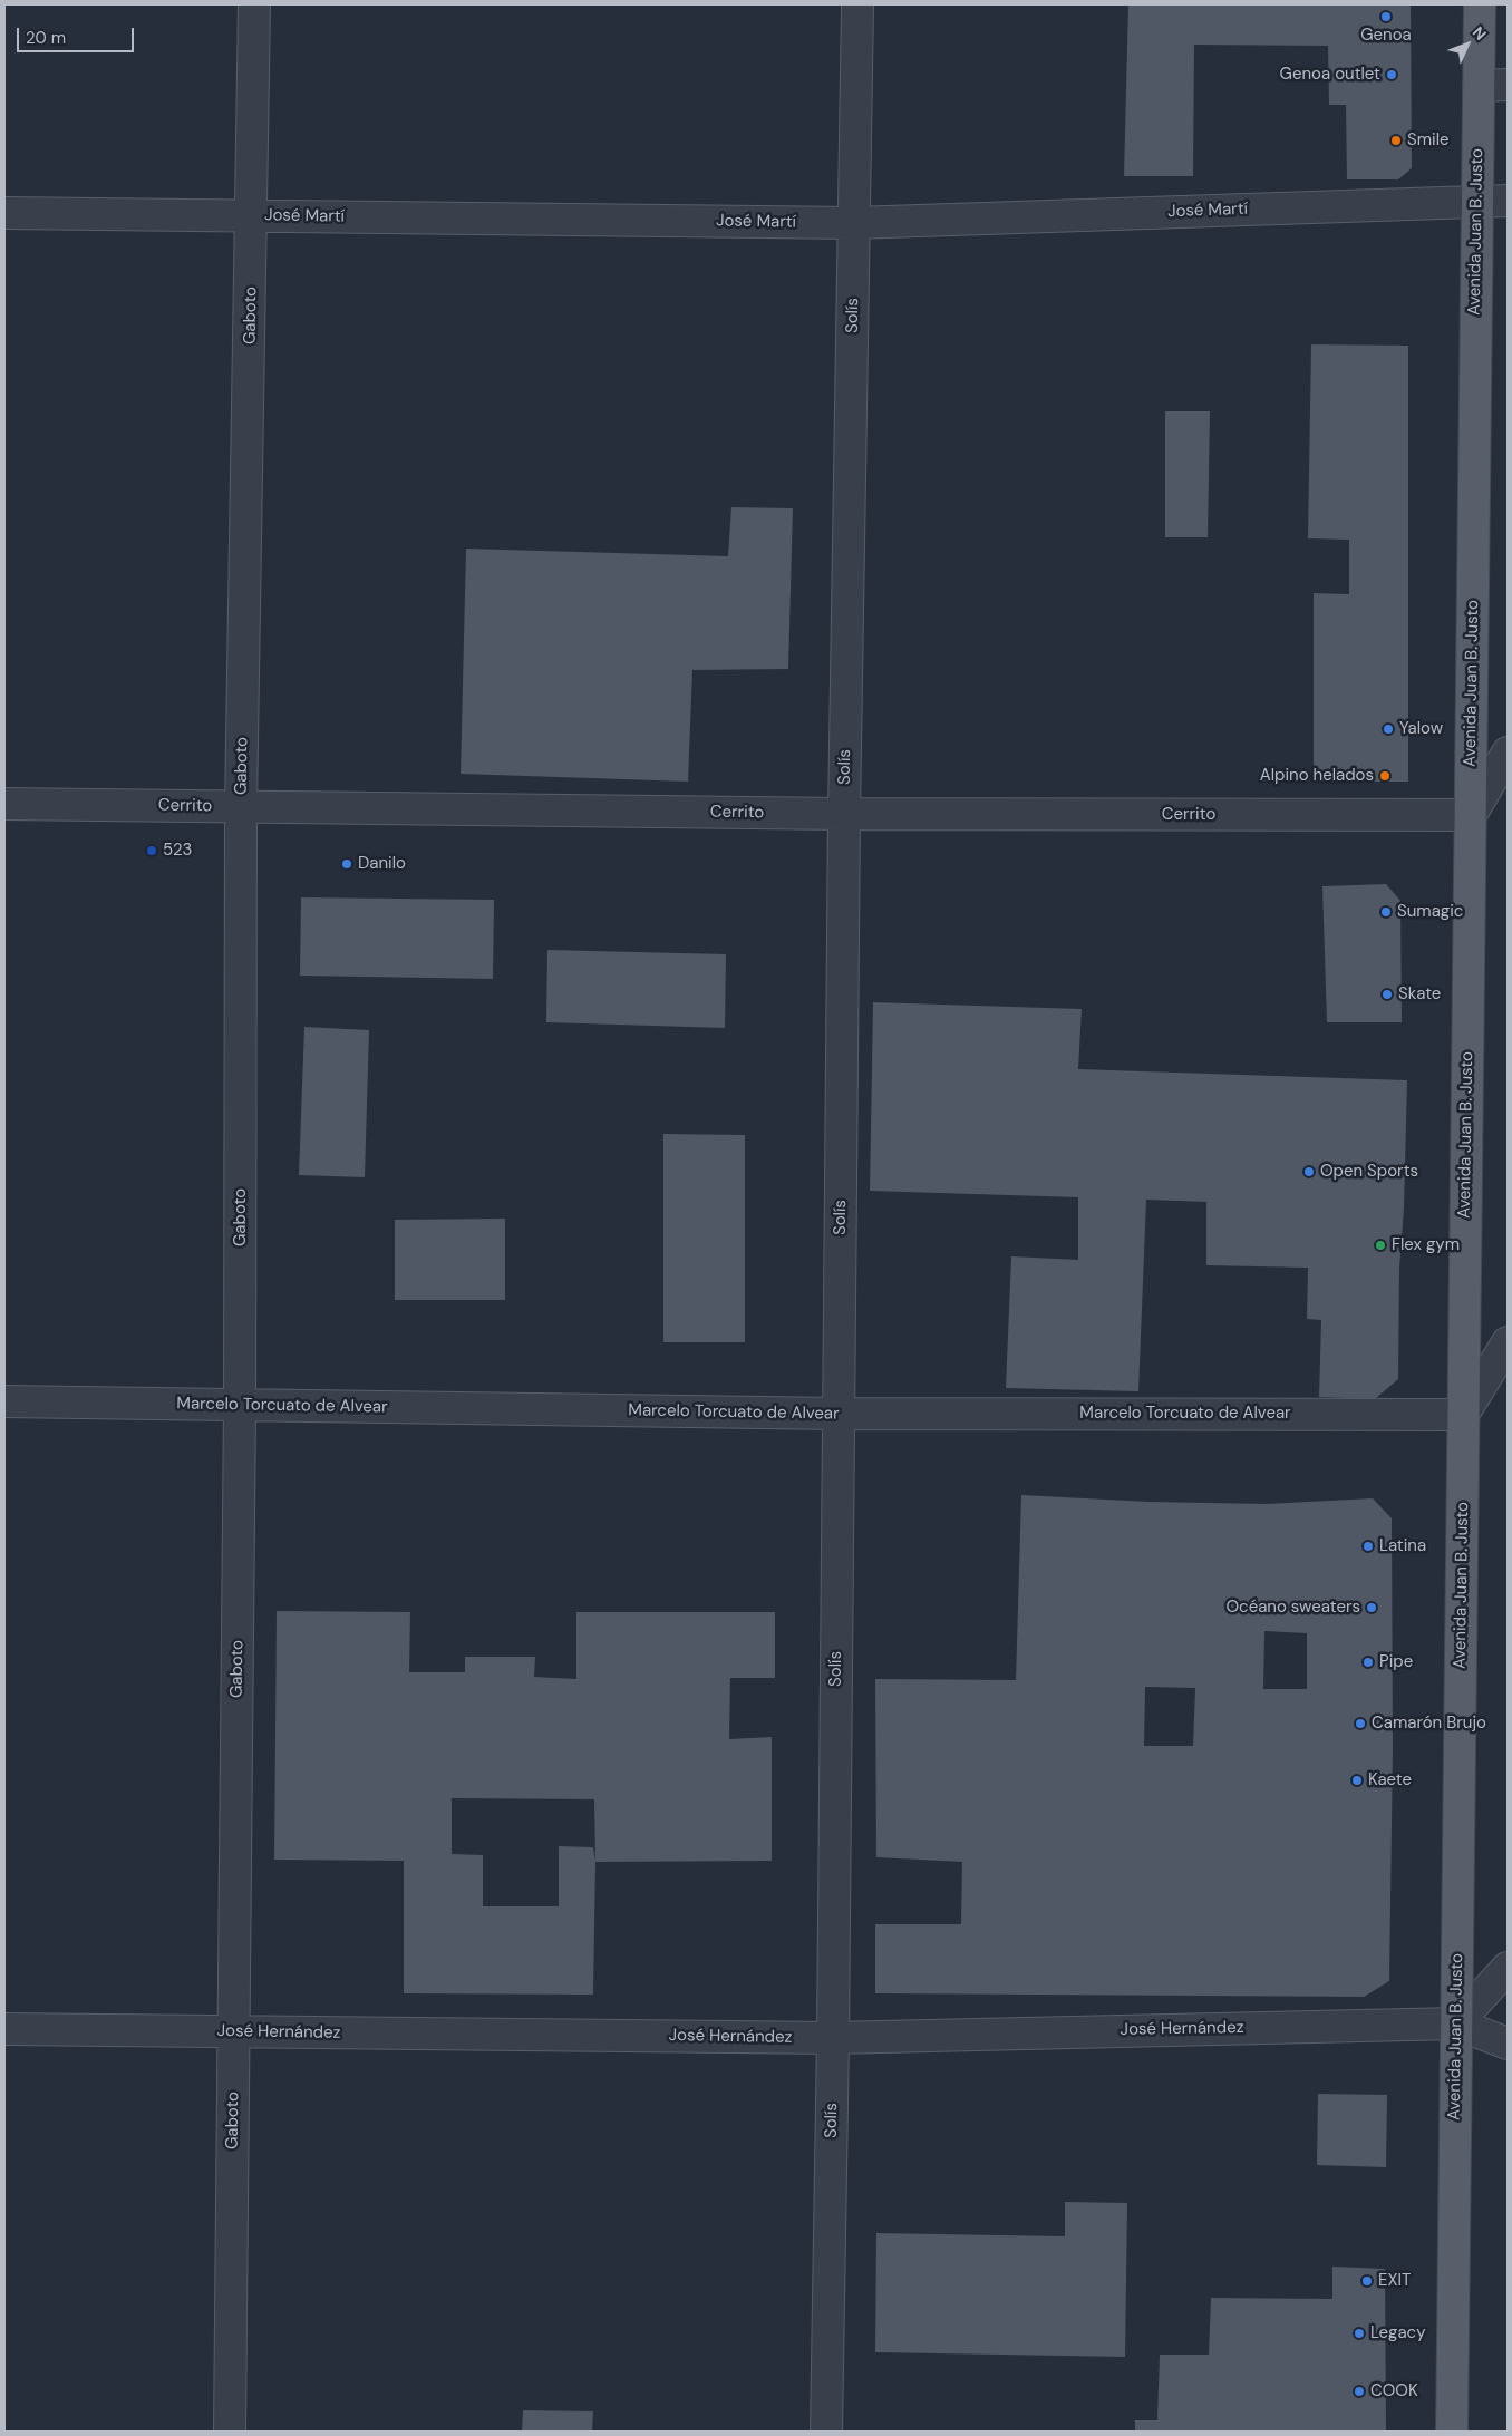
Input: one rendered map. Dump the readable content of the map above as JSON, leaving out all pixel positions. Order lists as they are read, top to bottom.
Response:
{
  "streets": {
    "main road": ["Avenida Juan B. Justo"],
    "street": [
      "José Martí",
      "Gaboto",
      "Solís",
      "Cerrito",
      "Marcelo Torcuato de Alvear",
      "José Hernández"
    ]
  },
  "crossings": [
    ["José Martí", "Avenida Juan B. Justo"],
    ["José Martí", "Gaboto"],
    ["José Martí", "Solís"],
    ["Avenida Juan B. Justo", "Cerrito"],
    ["Avenida Juan B. Justo", "Marcelo Torcuato de Alvear"],
    ["Avenida Juan B. Justo", "José Hernández"],
    ["Gaboto", "Cerrito"],
    ["Gaboto", "Marcelo Torcuato de Alvear"],
    ["Gaboto", "José Hernández"],
    ["Solís", "Cerrito"],
    ["Solís", "Marcelo Torcuato de Alvear"],
    ["Solís", "José Hernández"]
  ],
  "places": [
    "Genoa",
    "Genoa outlet",
    "Smile",
    "Yalow",
    "Alpino helados",
    "523",
    "Danilo",
    "Sumagic",
    "Skate",
    "Open Sports",
    "Flex gym",
    "Latina",
    "Océano sweaters",
    "Pipe",
    "Camarón Brujo",
    "Kaete",
    "EXIT",
    "Legacy",
    "COOK"
  ],
  "scale_bar": "20 m",
  "north": "top right"
}
